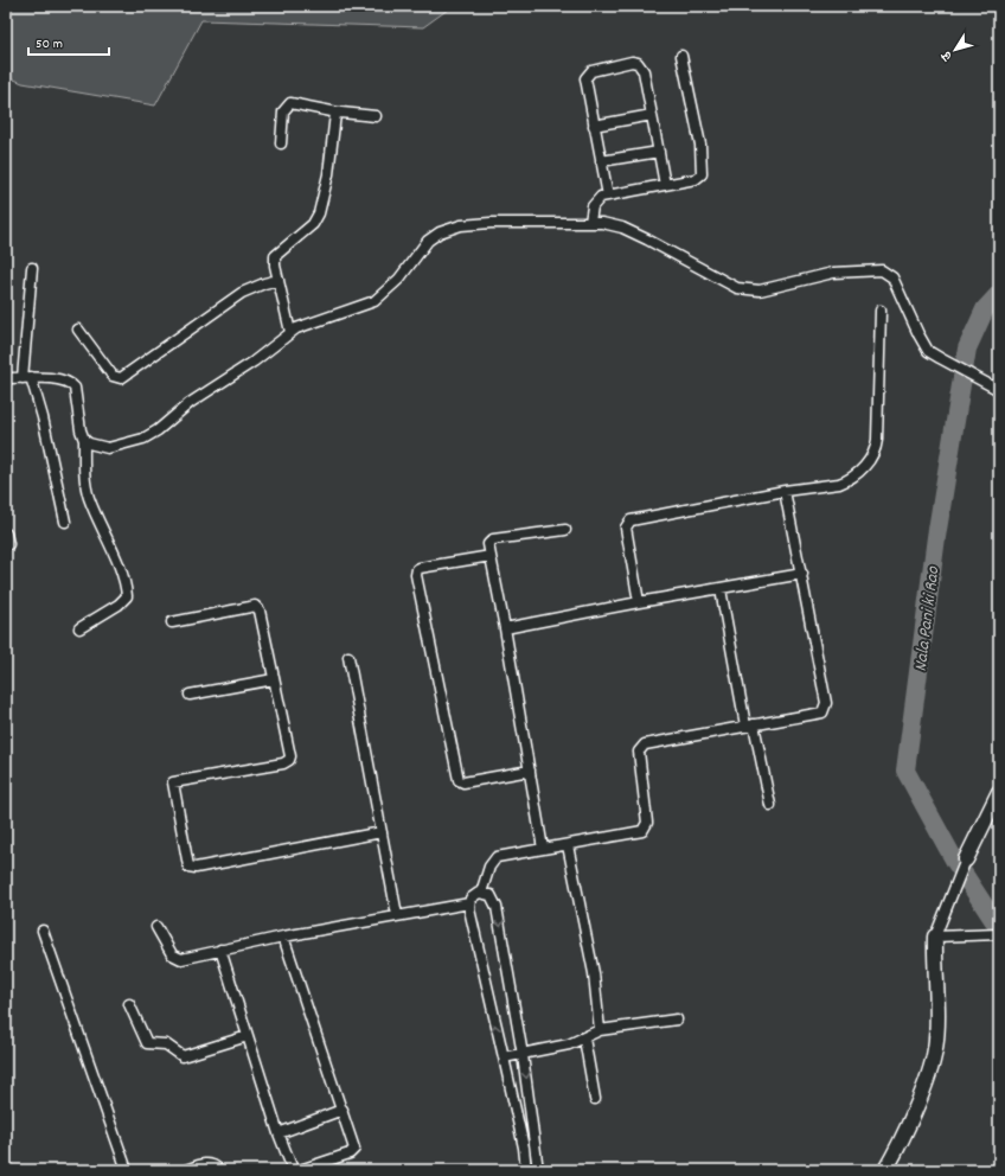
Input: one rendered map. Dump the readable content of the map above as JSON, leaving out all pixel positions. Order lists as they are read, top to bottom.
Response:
{
  "water": ["Nala Pani ki Rao"],
  "scale_bar": "50 m",
  "north": "bottom left"
}
